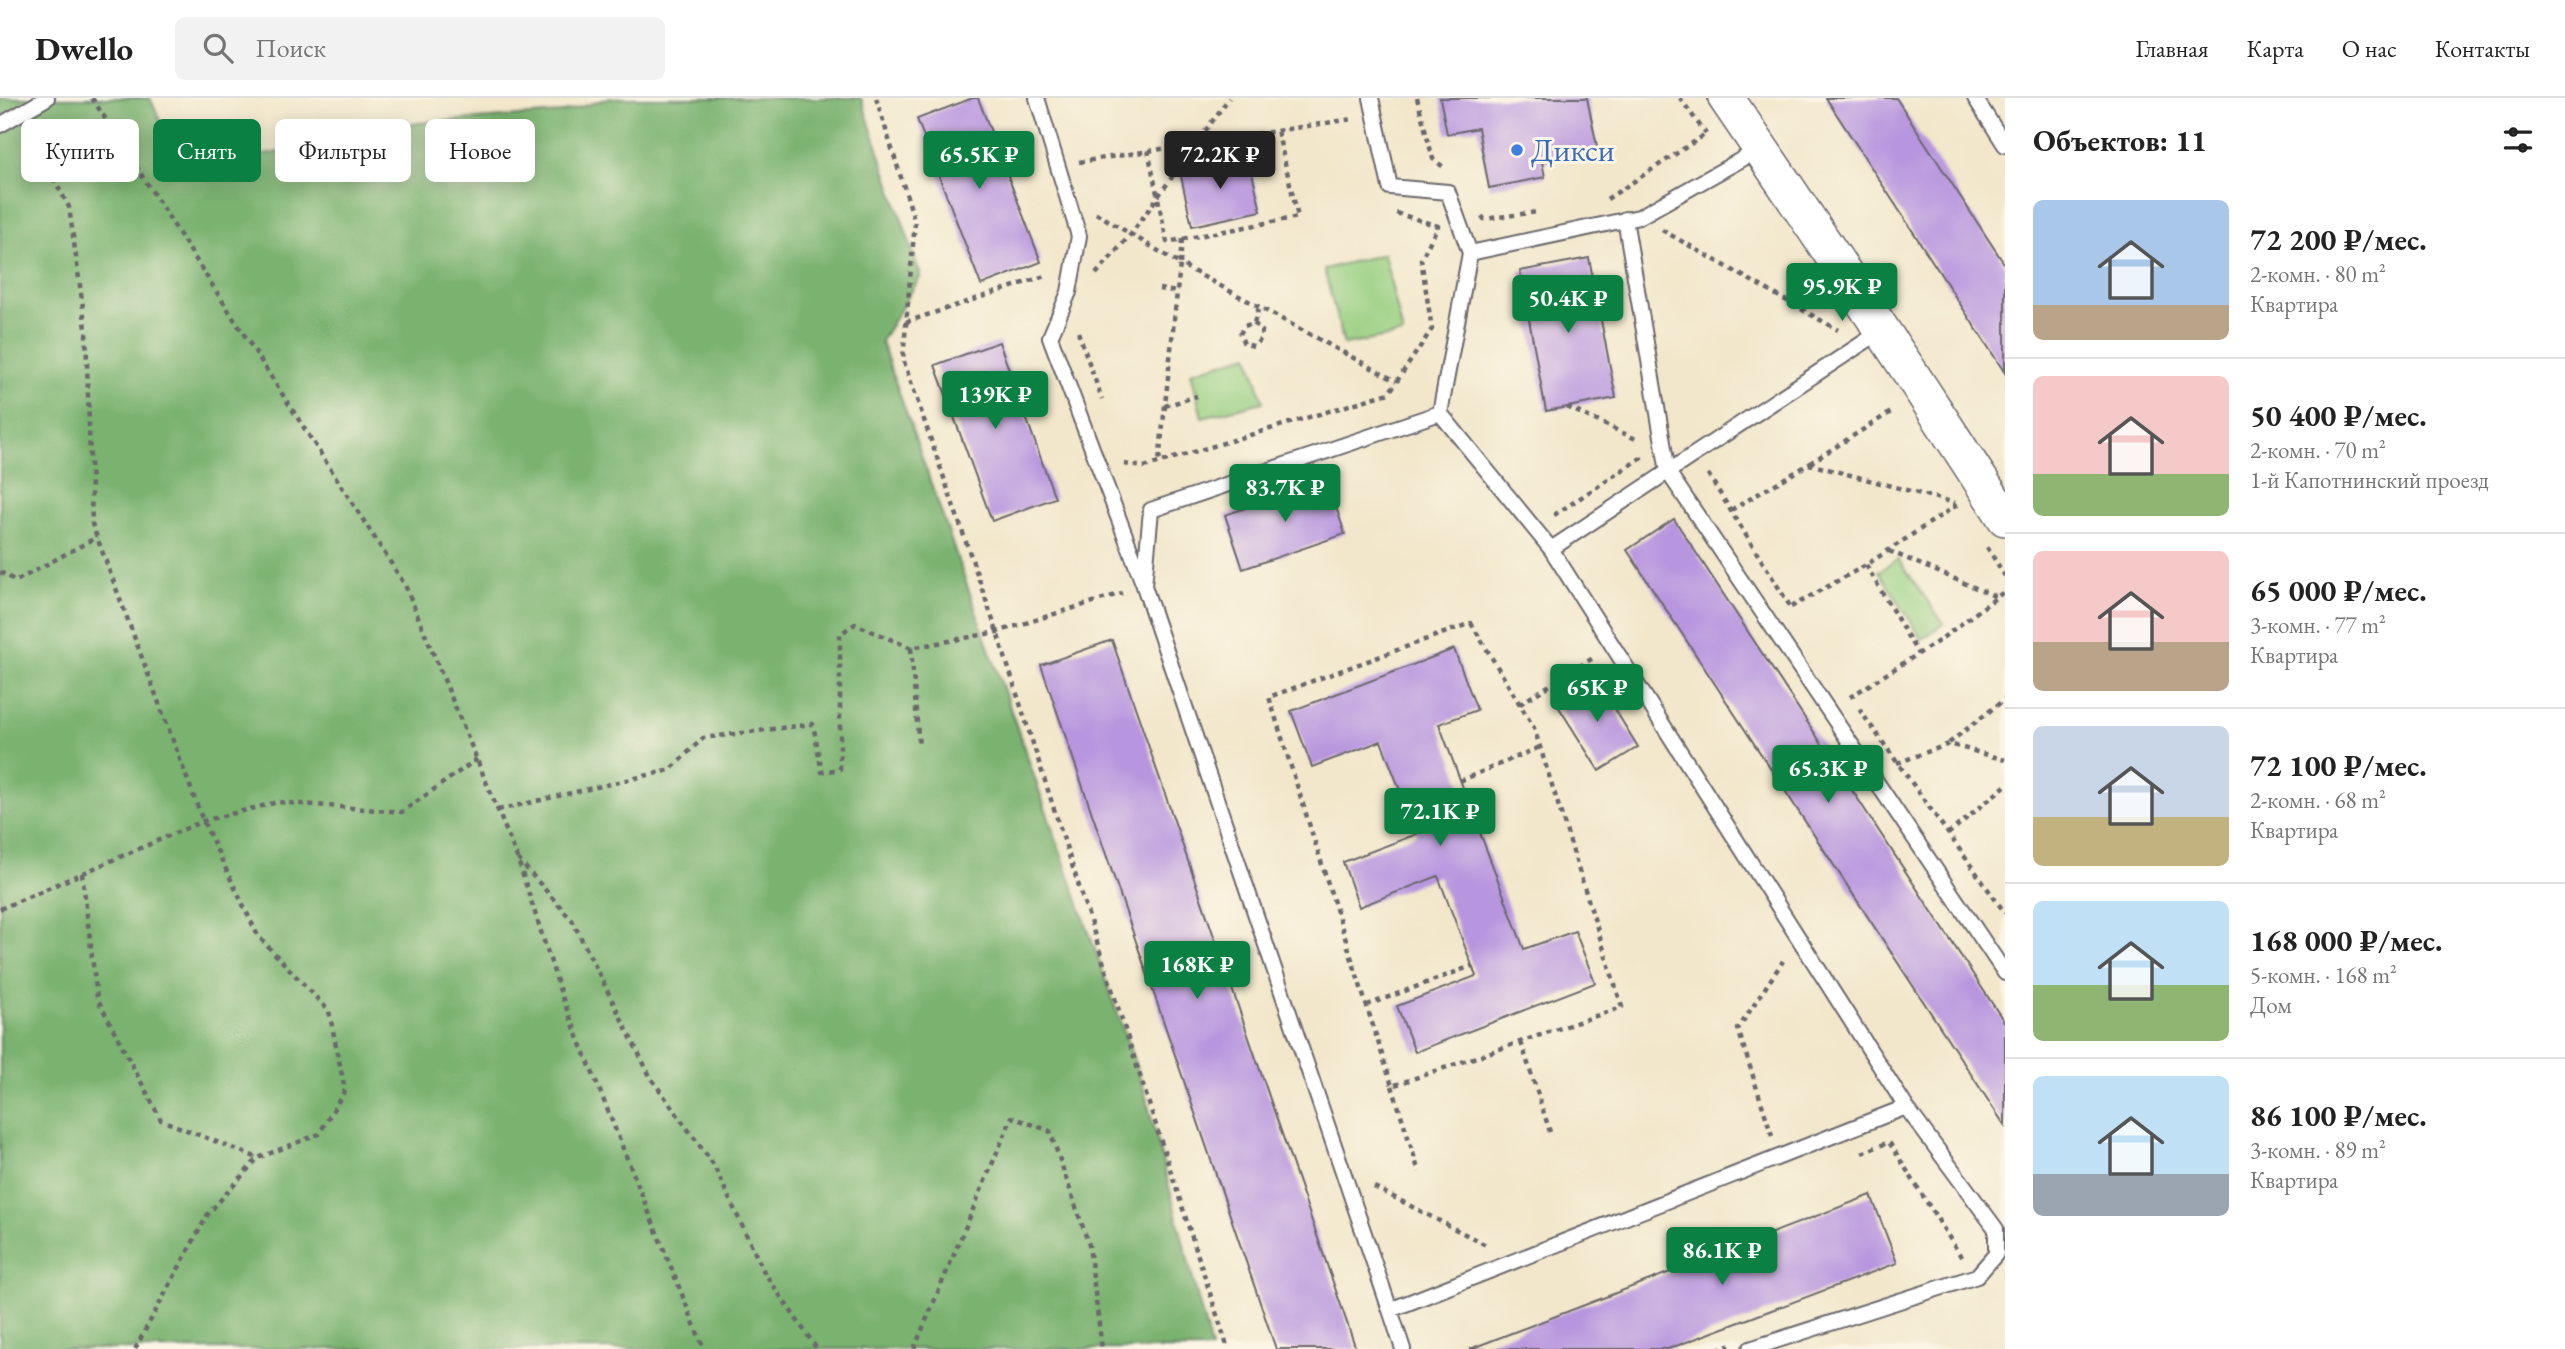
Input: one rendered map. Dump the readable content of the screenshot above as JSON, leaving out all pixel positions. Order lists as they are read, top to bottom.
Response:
{
  "places": ["Дикси"],
  "page": {
    "header": "Dwello",
    "search": "Поиск",
    "nav": [
      "Главная",
      "Карта",
      "О нас",
      "Контакты"
    ],
    "heading": "Объектов: 11",
    "chip": [
      "Купить",
      "Снять",
      "Фильтры",
      "Новое"
    ],
    "price": [
      "65.5K ₽",
      "72.2K ₽",
      "95.9K ₽",
      "50.4K ₽",
      "139K ₽",
      "83.7K ₽",
      "65K ₽",
      "65.3K ₽",
      "72.1K ₽",
      "168K ₽",
      "86.1K ₽"
    ],
    "list": [
      {
        "name": "72 200 ₽/мес.",
        "note": "2-комн. · 80 m² · Квартира"
      },
      {
        "name": "50 400 ₽/мес.",
        "note": "2-комн. · 70 m² · 1-й Капотнинский проезд"
      },
      {
        "name": "65 000 ₽/мес.",
        "note": "3-комн. · 77 m² · Квартира"
      },
      {
        "name": "72 100 ₽/мес.",
        "note": "2-комн. · 68 m² · Квартира"
      },
      {
        "name": "168 000 ₽/мес.",
        "note": "5-комн. · 168 m² · Дом"
      },
      {
        "name": "86 100 ₽/мес.",
        "note": "3-комн. · 89 m² · Квартира"
      }
    ]
  }
}
